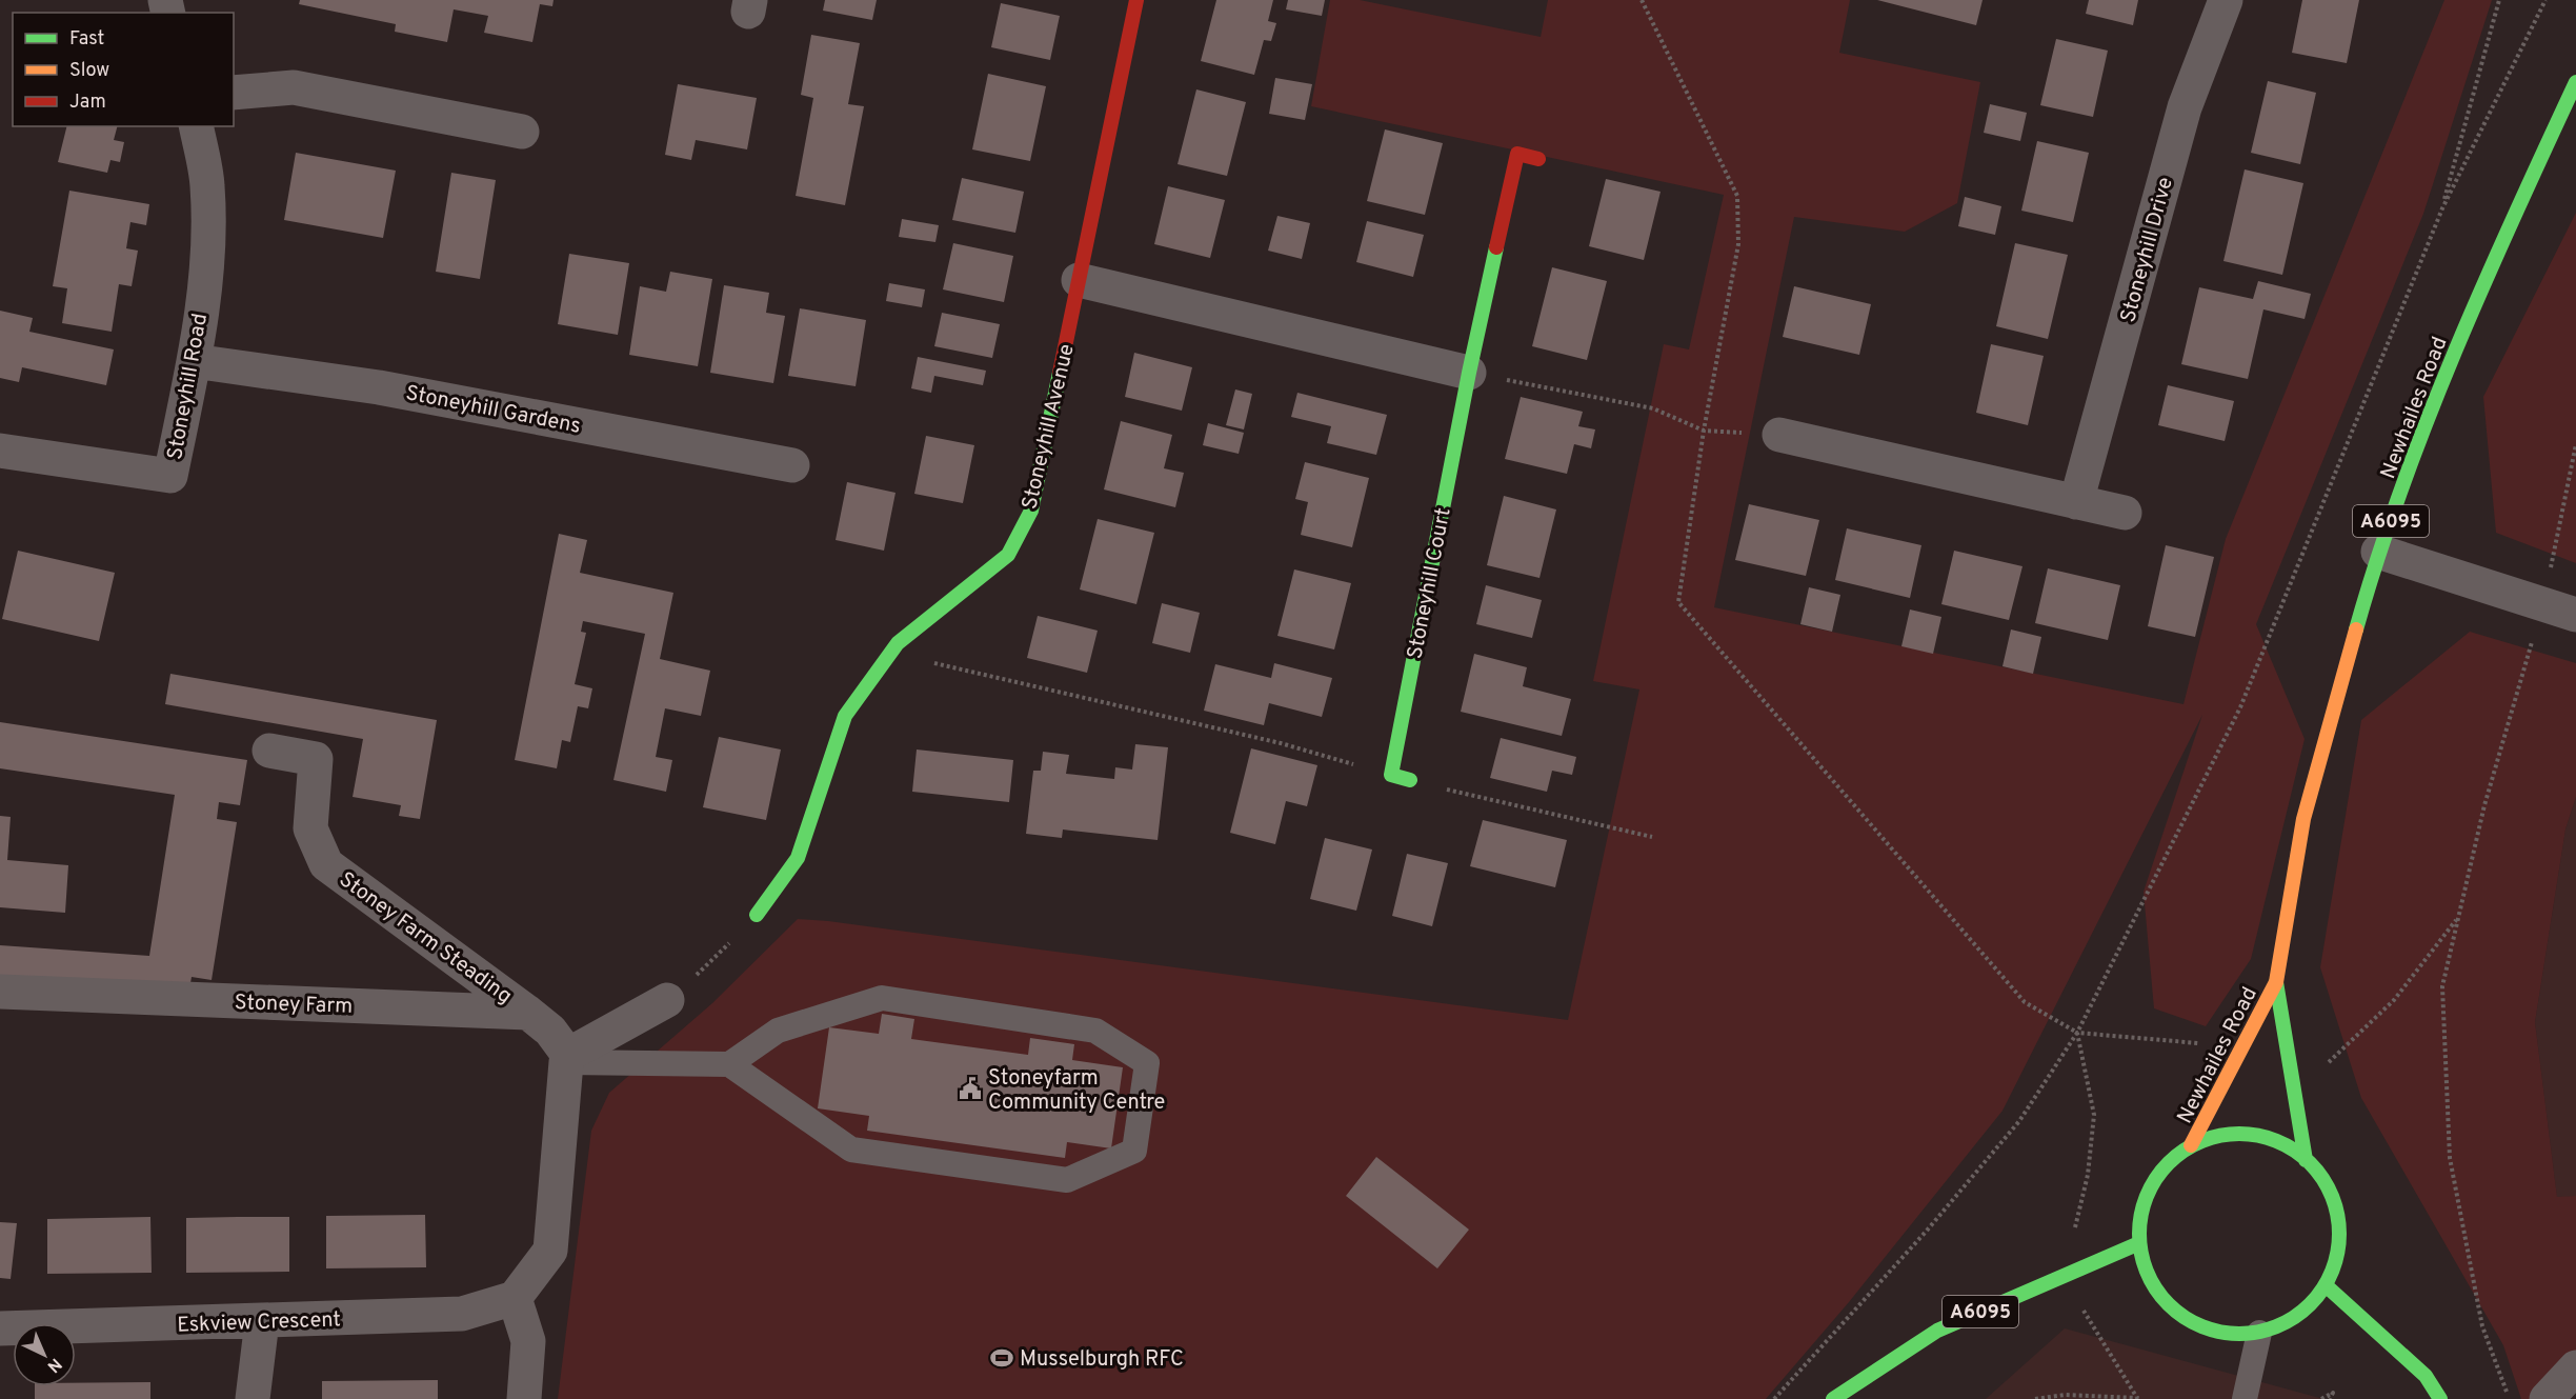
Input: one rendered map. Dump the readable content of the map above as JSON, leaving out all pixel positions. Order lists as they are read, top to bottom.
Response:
{
  "streets": {
    "main road": [
      "Newhailes Road",
      "Stoneyhill Avenue",
      "A6095",
      "Stoneyhill Court"
    ],
    "street": [
      "Stoneyhill Drive",
      "Stoneyhill Road",
      "Stoneyhill Gardens",
      "Stoney Farm Steading",
      "Stoney Farm",
      "Eskview Crescent"
    ]
  },
  "crossings": [
    ["Stoneyhill Road", "Stoneyhill Gardens"],
    ["Newhailes Road", "A6095"],
    ["Stoney Farm Steading", "Stoney Farm"]
  ],
  "places": {
    "public building": ["Stoneyfarm Community Centre"],
    "sports": ["Musselburgh RFC"]
  },
  "legend": ["Fast", "Slow", "Jam"],
  "north": "bottom right"
}
